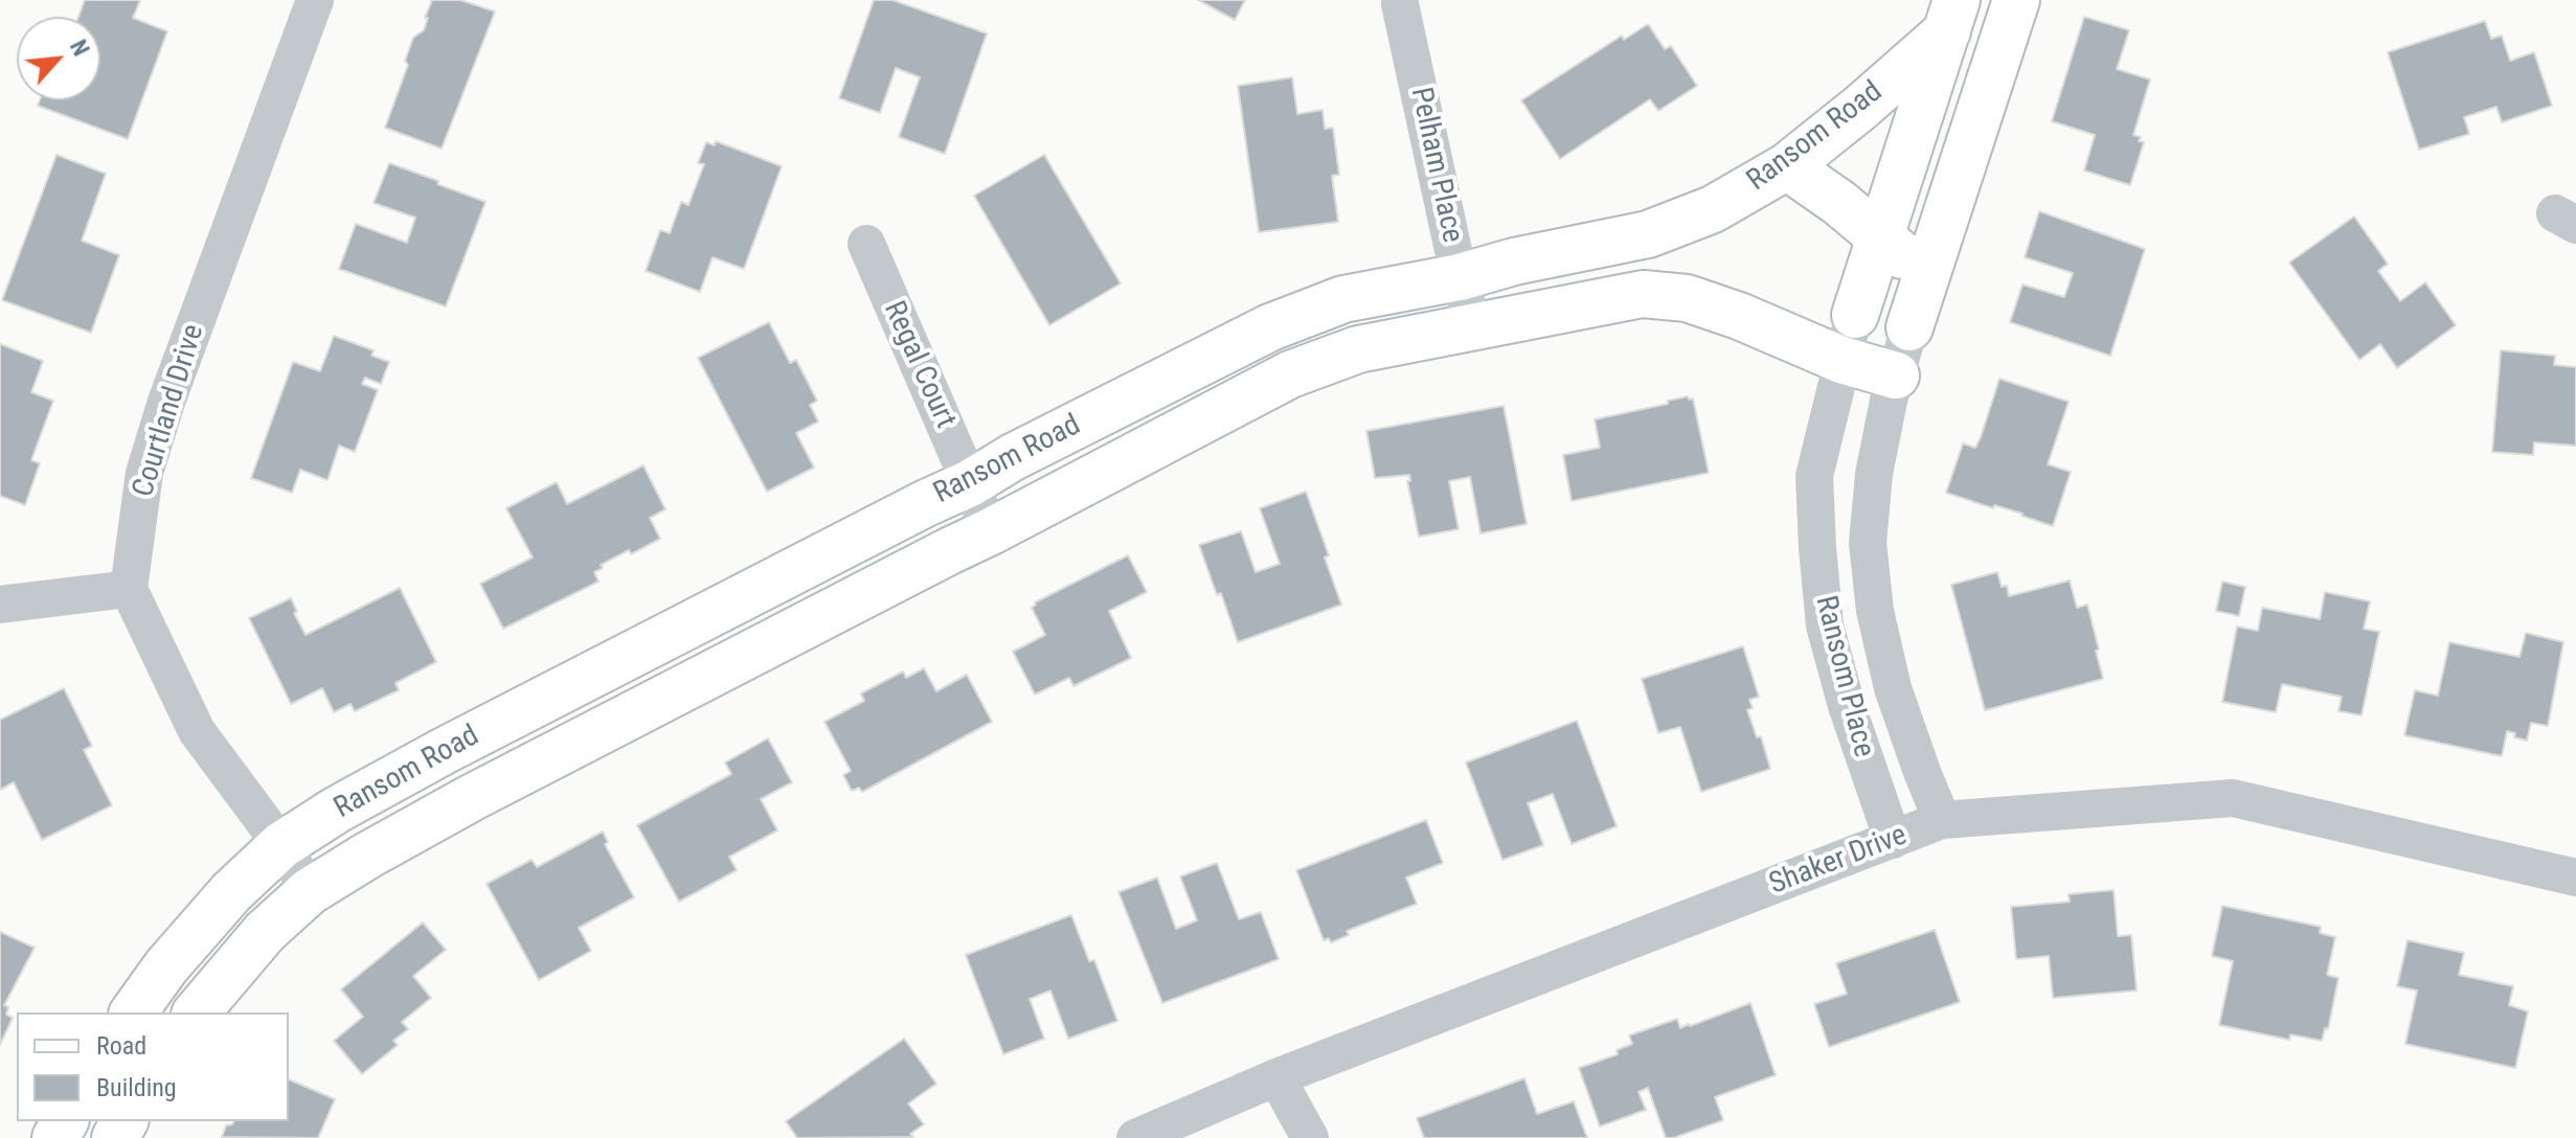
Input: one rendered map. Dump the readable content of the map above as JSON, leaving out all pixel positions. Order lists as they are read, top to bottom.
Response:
{
  "streets": {
    "street": [
      "Ransom Road",
      "Pelham Place",
      "Regal Court",
      "Courtland Drive",
      "Ransom Place",
      "Shaker Drive"
    ]
  },
  "crossings": [
    ["Ransom Road", "Pelham Place"],
    ["Ransom Road", "Regal Court"],
    ["Ransom Road", "Ransom Place"],
    ["Ransom Place", "Shaker Drive"]
  ],
  "legend": ["Road", "Building"],
  "north": "top right"
}
